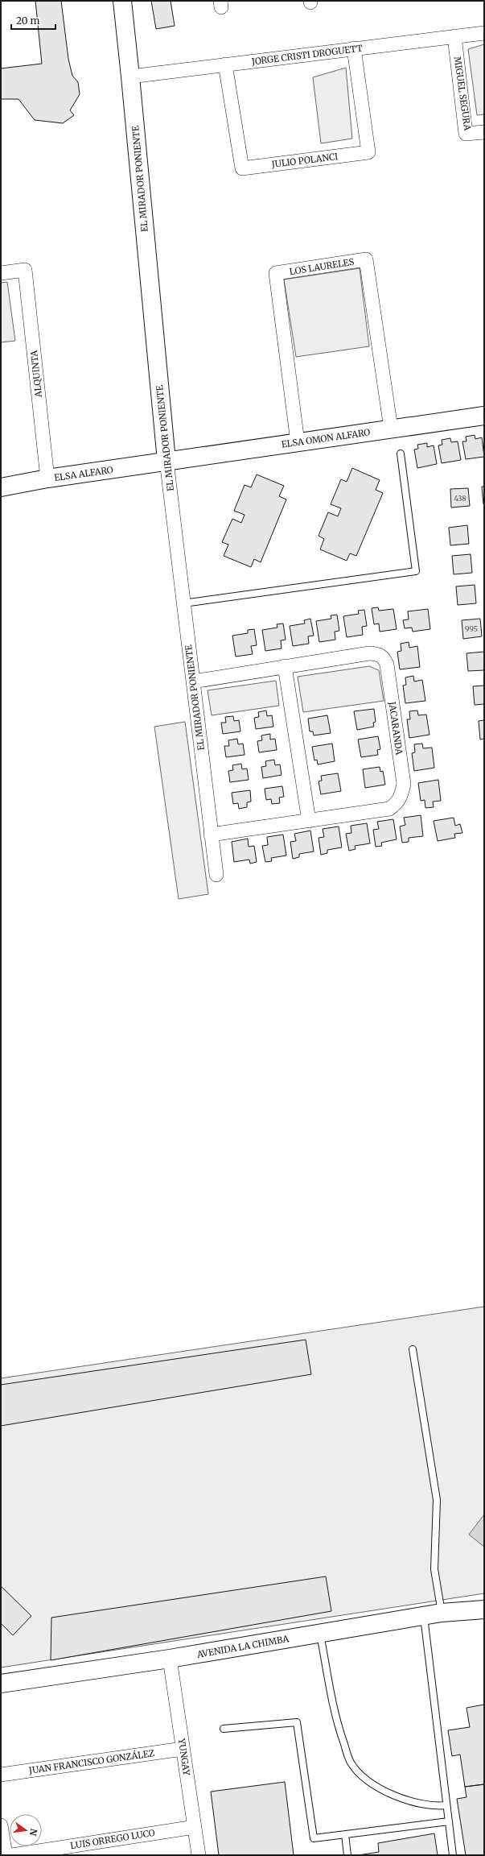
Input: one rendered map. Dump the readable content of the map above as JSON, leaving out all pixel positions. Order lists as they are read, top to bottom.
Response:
{
  "streets": {
    "street": [
      "JORGE CRISTI DROGUETT",
      "MIGUEL SEGURA",
      "JULIO POLANCI",
      "EL MIRADOR PONIENTE",
      "LOS LAURELES",
      "ALQUINTA",
      "ELSA OMON ALFARO",
      "ELSA ALFARO",
      "JACARANDA",
      "AVENIDA LA CHIMBA",
      "YUNGAY",
      "JUAN FRANCISCO GONZÁLEZ",
      "LUIS ORREGO LUCO"
    ]
  },
  "crossings": [
    ["JORGE CRISTI DROGUETT", "MIGUEL SEGURA"],
    ["JORGE CRISTI DROGUETT", "JULIO POLANCI"],
    ["JORGE CRISTI DROGUETT", "EL MIRADOR PONIENTE"],
    ["EL MIRADOR PONIENTE", "ELSA OMON ALFARO"],
    ["EL MIRADOR PONIENTE", "ELSA ALFARO"],
    ["EL MIRADOR PONIENTE", "JACARANDA"],
    ["LOS LAURELES", "ELSA OMON ALFARO"],
    ["ALQUINTA", "ELSA ALFARO"],
    ["ELSA OMON ALFARO", "ELSA ALFARO"],
    ["AVENIDA LA CHIMBA", "YUNGAY"],
    ["YUNGAY", "JUAN FRANCISCO GONZÁLEZ"],
    ["YUNGAY", "LUIS ORREGO LUCO"]
  ],
  "house_numbers": ["438", "995"],
  "scale_bar": "20 m",
  "north": "right"
}
